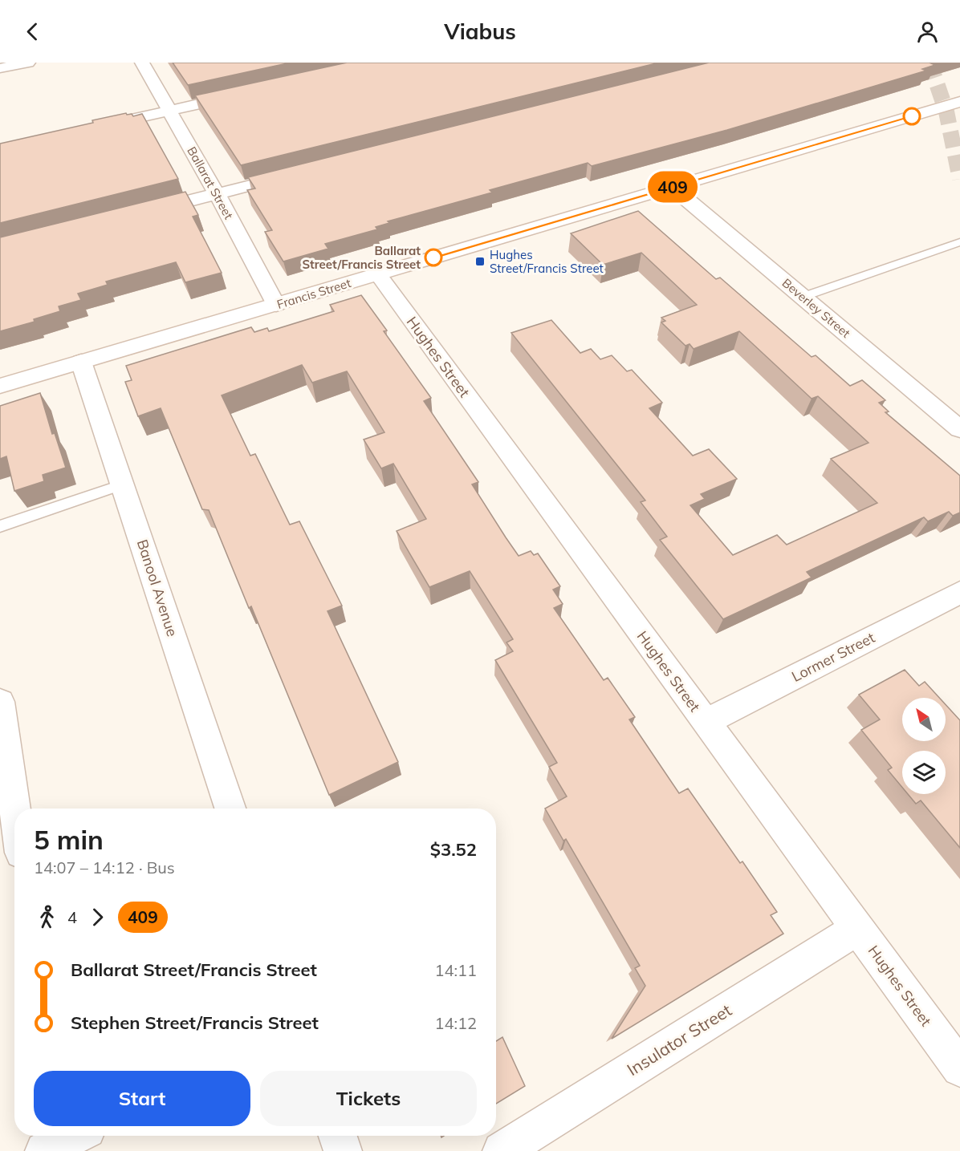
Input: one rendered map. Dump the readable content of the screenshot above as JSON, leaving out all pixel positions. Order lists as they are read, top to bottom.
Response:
{
  "streets": {
    "street": [
      "Ballarat Street",
      "Francis Street",
      "Beverley Street",
      "Hughes Street",
      "Banool Avenue",
      "Lormer Street",
      "Insulator Street"
    ]
  },
  "crossings": [
    ["Ballarat Street", "Francis Street"],
    ["Francis Street", "Beverley Street"],
    ["Francis Street", "Hughes Street"],
    ["Francis Street", "Banool Avenue"],
    ["Hughes Street", "Lormer Street"],
    ["Hughes Street", "Insulator Street"]
  ],
  "places": {
    "other": ["Ballarat Street/Francis Street"],
    "transit": ["Hughes Street/Francis Street"]
  },
  "lines": ["bus line 409"],
  "north": "top left",
  "page": {
    "header": "Viabus",
    "on_map": "409",
    "heading": ["5 min", "14:07 – 14:12 · Bus", "$3.52"],
    "legs": ["4", "409"],
    "list": [
      {
        "name": "Ballarat Street/Francis Street",
        "value": "14:11"
      },
      {
        "name": "Stephen Street/Francis Street",
        "value": "14:12"
      }
    ],
    "buttons": ["Start", "Tickets"]
  }
}
